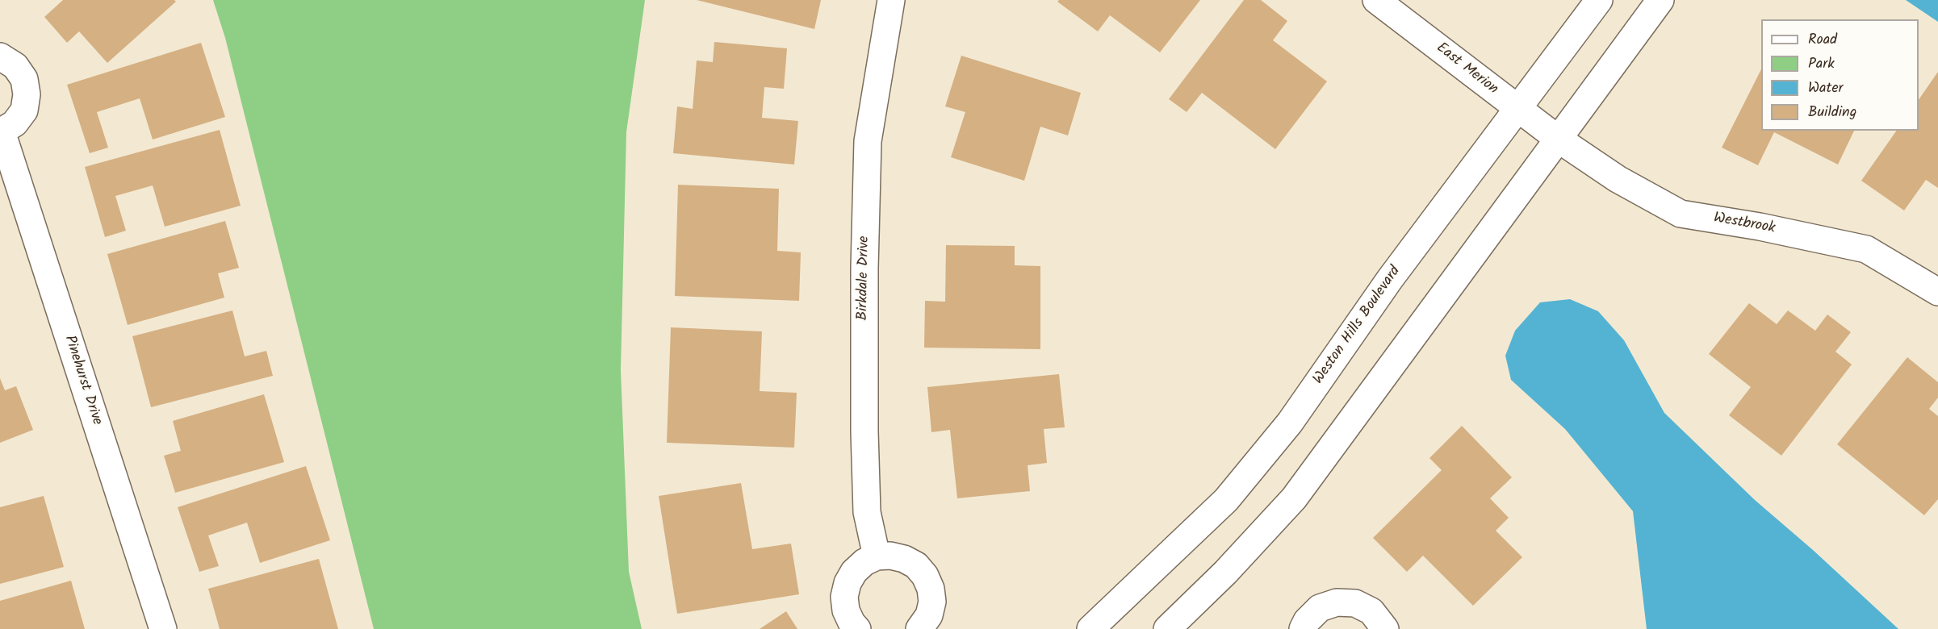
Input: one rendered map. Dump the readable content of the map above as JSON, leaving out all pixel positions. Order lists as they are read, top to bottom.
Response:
{
  "streets": {
    "street": [
      "East Merion",
      "Westbrook",
      "Birkdale Drive",
      "Weston Hills Boulevard",
      "Pinehurst Drive"
    ]
  },
  "crossings": [
    ["East Merion", "Westbrook"],
    ["East Merion", "Weston Hills Boulevard"]
  ],
  "legend": [
    "Road",
    "Park",
    "Water",
    "Building"
  ]
}
